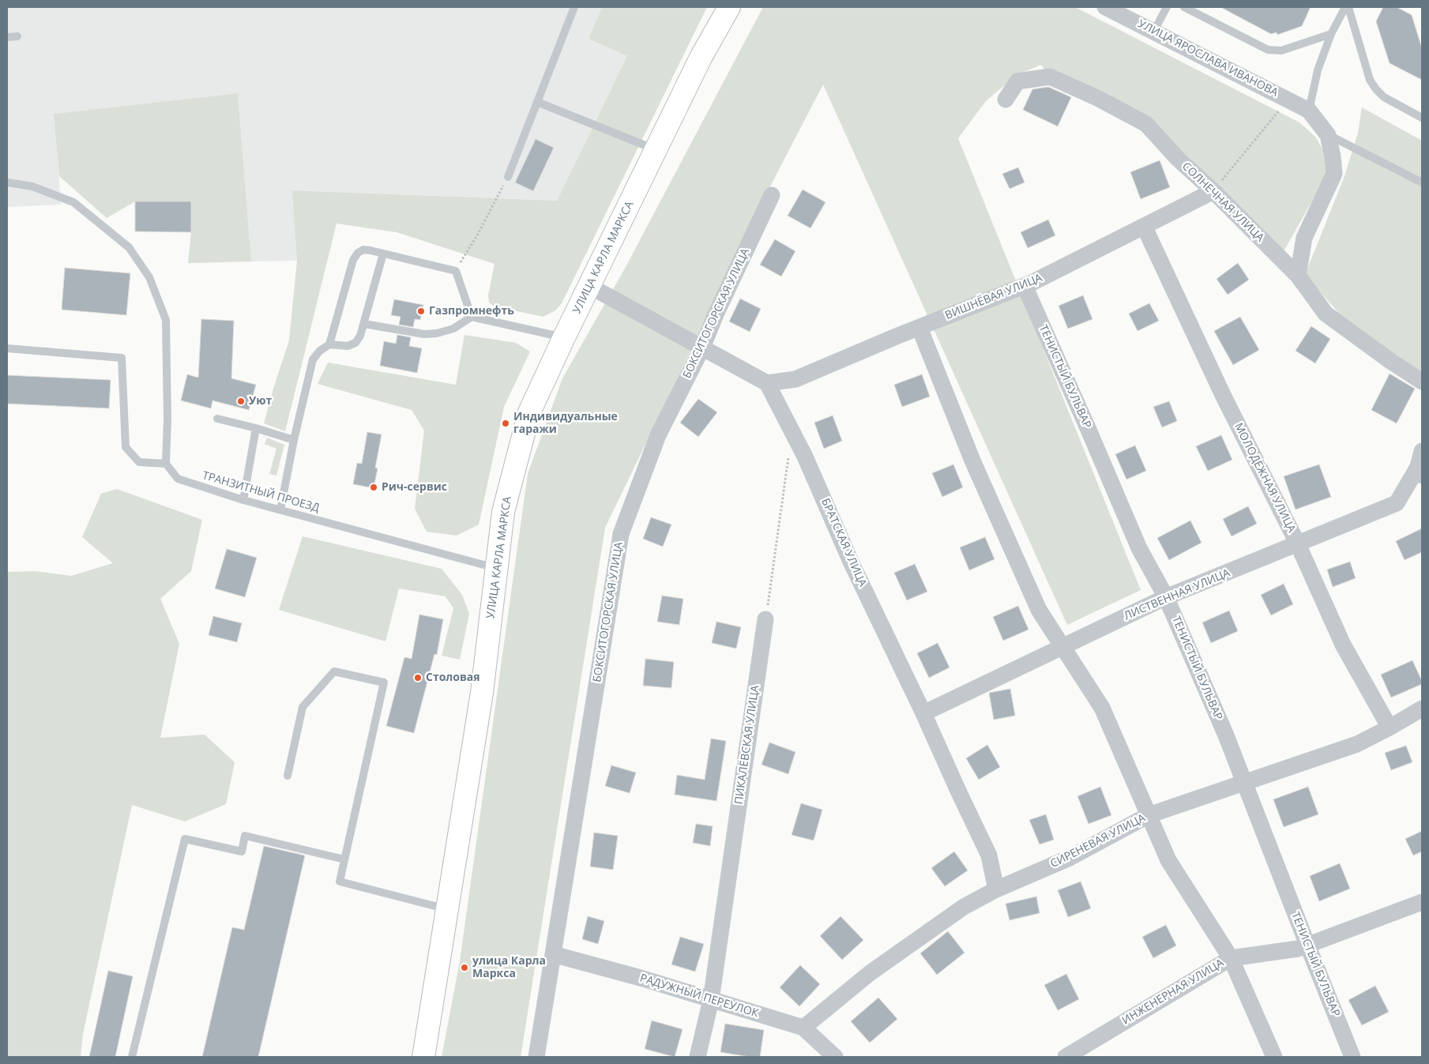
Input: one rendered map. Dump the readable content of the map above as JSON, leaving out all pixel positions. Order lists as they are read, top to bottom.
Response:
{
  "streets": {
    "main road": ["УЛИЦА КАРЛА МАРКСА"],
    "street": [
      "УЛИЦА ЯРОСЛАВА ИВАНОВА",
      "СОЛНЕЧНАЯ УЛИЦА",
      "ВИШНЁВАЯ УЛИЦА",
      "БОКСИТОГОРСКАЯ УЛИЦА",
      "ТЕНИСТЫЙ БУЛЬВАР",
      "МОЛОДЁЖНАЯ УЛИЦА",
      "БРАТСКАЯ УЛИЦА",
      "ЛИСТВЕННАЯ УЛИЦА",
      "ПИКАЛЁВСКАЯ УЛИЦА",
      "СИРЕНЕВАЯ УЛИЦА",
      "ИНЖЕНЕРНАЯ УЛИЦА",
      "РАДУЖНЫЙ ПЕРЕУЛОК"
    ],
    "lane": ["ТРАНЗИТНЫЙ ПРОЕЗД"]
  },
  "crossings": [
    ["СОЛНЕЧНАЯ УЛИЦА", "ВИШНЁВАЯ УЛИЦА"],
    ["УЛИЦА КАРЛА МАРКСА", "ТРАНЗИТНЫЙ ПРОЕЗД"],
    ["ВИШНЁВАЯ УЛИЦА", "ТЕНИСТЫЙ БУЛЬВАР"],
    ["ВИШНЁВАЯ УЛИЦА", "МОЛОДЁЖНАЯ УЛИЦА"],
    ["ВИШНЁВАЯ УЛИЦА", "БРАТСКАЯ УЛИЦА"],
    ["БОКСИТОГОРСКАЯ УЛИЦА", "РАДУЖНЫЙ ПЕРЕУЛОК"],
    ["ТЕНИСТЫЙ БУЛЬВАР", "ЛИСТВЕННАЯ УЛИЦА"],
    ["ТЕНИСТЫЙ БУЛЬВАР", "СИРЕНЕВАЯ УЛИЦА"],
    ["ТЕНИСТЫЙ БУЛЬВАР", "ИНЖЕНЕРНАЯ УЛИЦА"],
    ["МОЛОДЁЖНАЯ УЛИЦА", "ЛИСТВЕННАЯ УЛИЦА"],
    ["МОЛОДЁЖНАЯ УЛИЦА", "СИРЕНЕВАЯ УЛИЦА"],
    ["БРАТСКАЯ УЛИЦА", "ЛИСТВЕННАЯ УЛИЦА"],
    ["БРАТСКАЯ УЛИЦА", "СИРЕНЕВАЯ УЛИЦА"],
    ["ПИКАЛЁВСКАЯ УЛИЦА", "РАДУЖНЫЙ ПЕРЕУЛОК"],
    ["СИРЕНЕВАЯ УЛИЦА", "РАДУЖНЫЙ ПЕРЕУЛОК"]
  ],
  "places": [
    "Газпромнефть",
    "Уют",
    "Индивидуальные гаражи",
    "Рич-сервис",
    "Столовая",
    "улица Карла Маркса"
  ]
}
